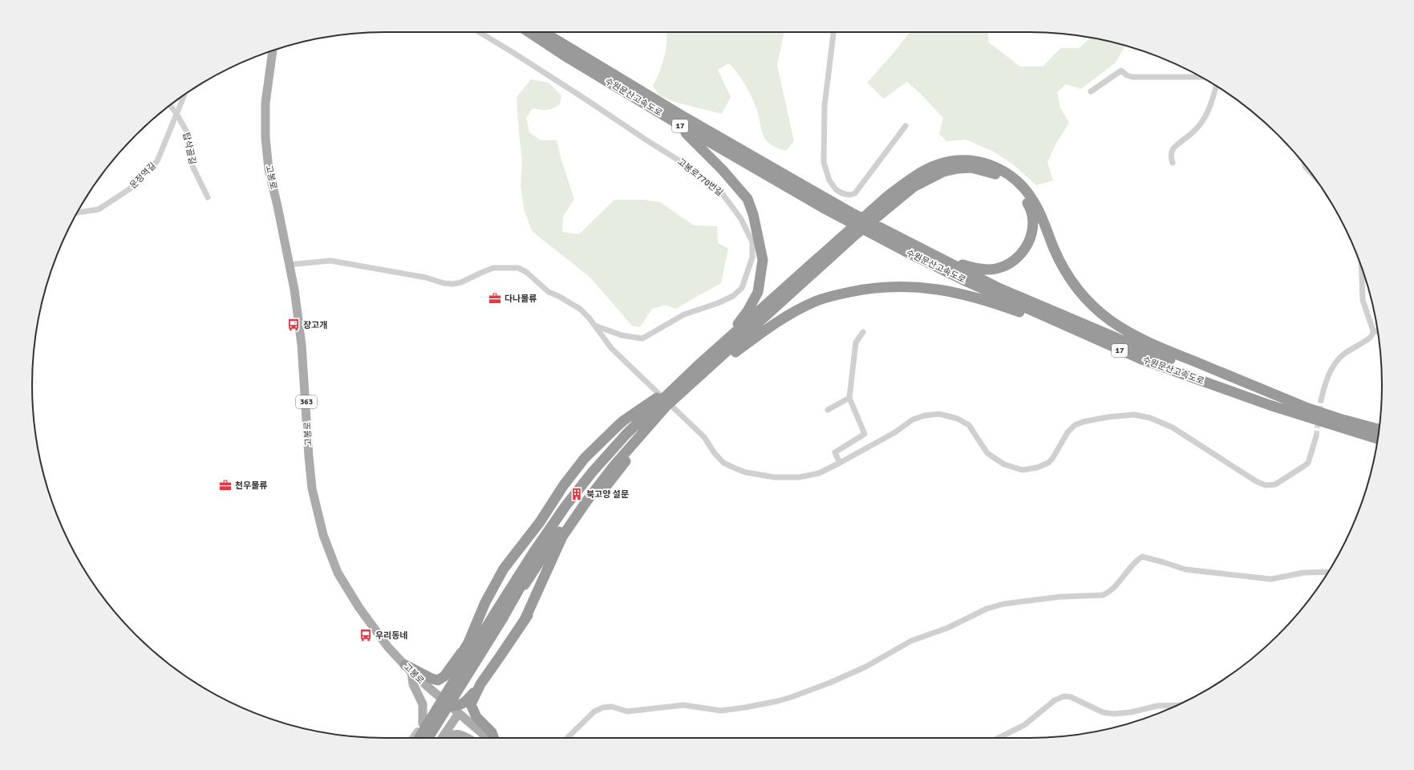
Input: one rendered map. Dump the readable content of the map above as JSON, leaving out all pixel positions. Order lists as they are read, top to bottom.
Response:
{
  "streets": {
    "highway": ["수원문산고속도로", "17"],
    "main road": ["고봉로", "363"],
    "street": ["탑삭골길", "운정역길", "고봉로770번길"]
  },
  "crossings": [
    ["탑삭골길", "운정역길"]
  ],
  "places": {
    "office": ["다나물류", "천우물류"],
    "bus stop": ["장고개", "우리동네"],
    "building": ["북고양 설문"]
  }
}
